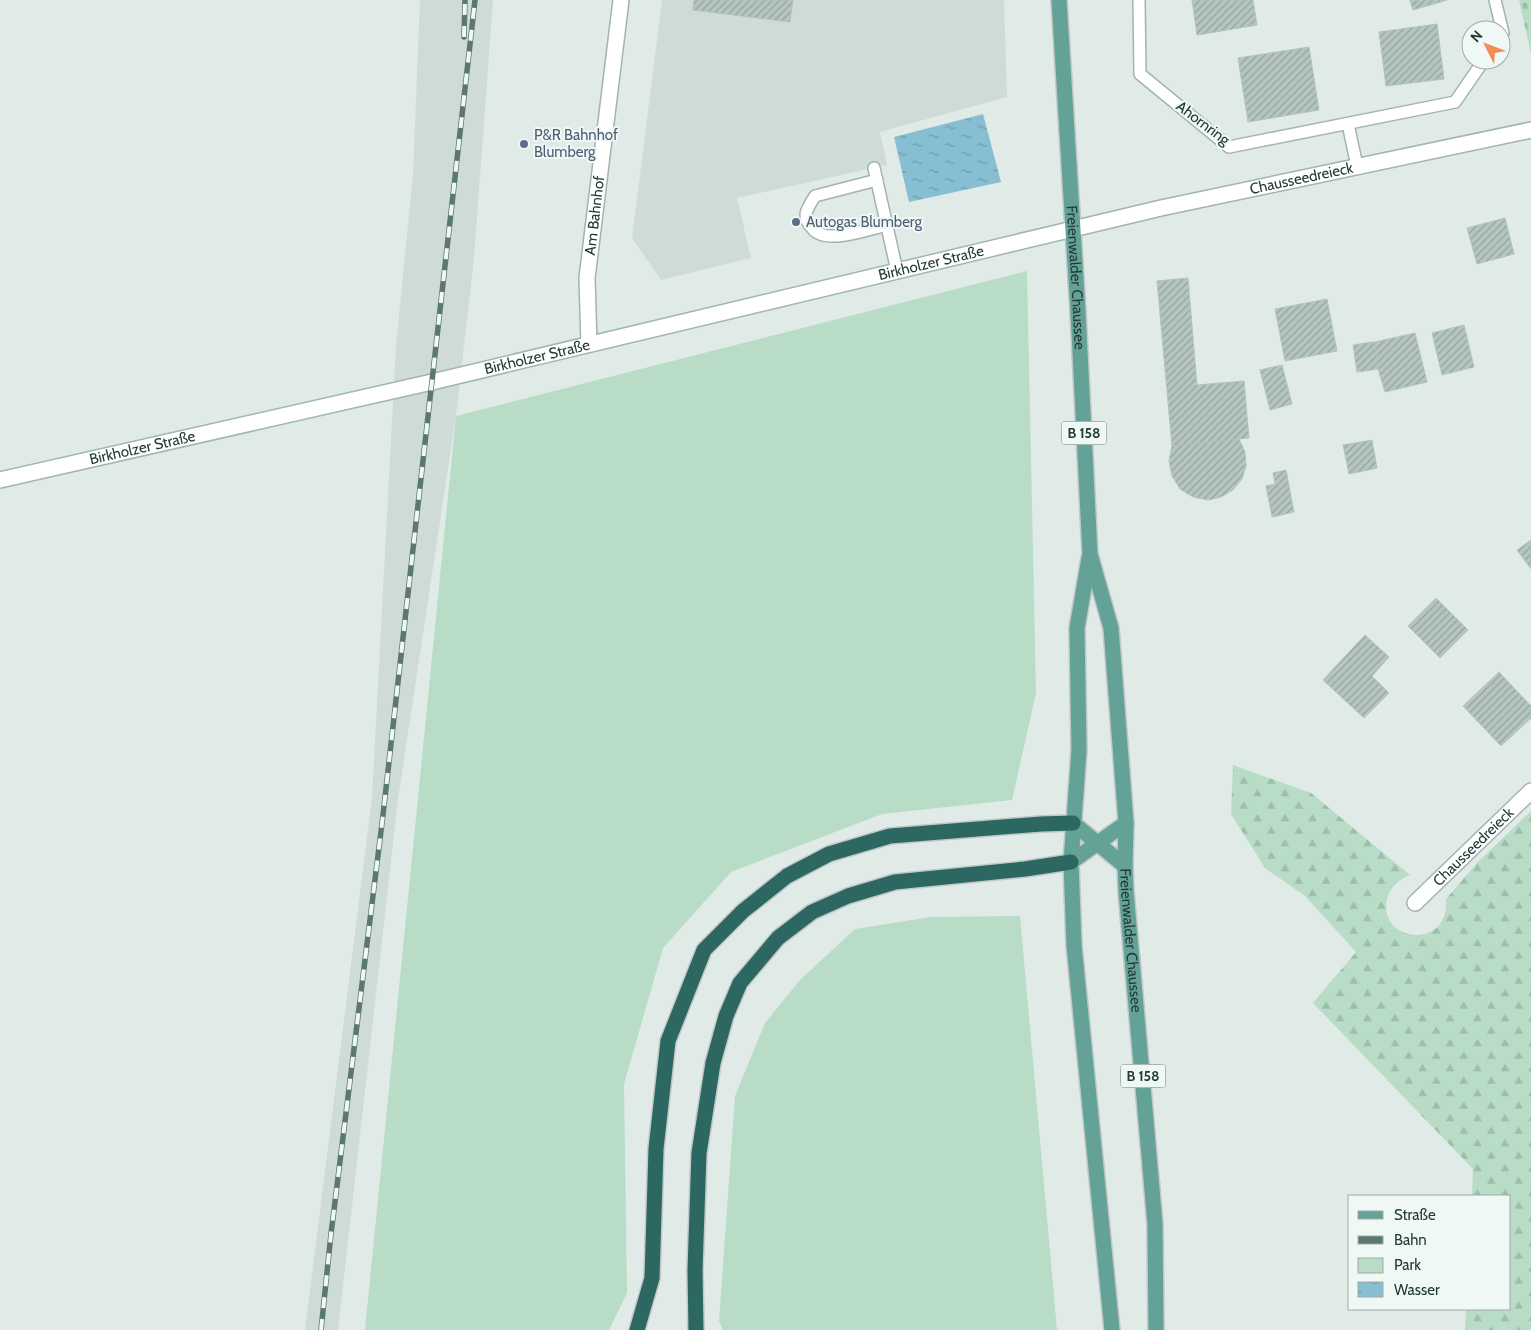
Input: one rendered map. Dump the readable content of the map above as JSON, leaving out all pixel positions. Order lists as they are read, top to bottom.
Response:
{
  "streets": {
    "main road": [
      "Chausseedreieck",
      "Am Bahnhof",
      "Birkholzer Straße",
      "Freienwalder Chaussee",
      "B 158"
    ],
    "lane": ["Ahornring"]
  },
  "crossings": [
    ["Chausseedreieck", "Birkholzer Straße"],
    ["Chausseedreieck", "Freienwalder Chaussee"],
    ["Am Bahnhof", "Birkholzer Straße"],
    ["Birkholzer Straße", "Freienwalder Chaussee"]
  ],
  "places": ["P&R Bahnhof Blumberg", "Autogas Blumberg"],
  "legend": [
    "Straße",
    "Bahn",
    "Park",
    "Wasser"
  ],
  "north": "top left"
}
